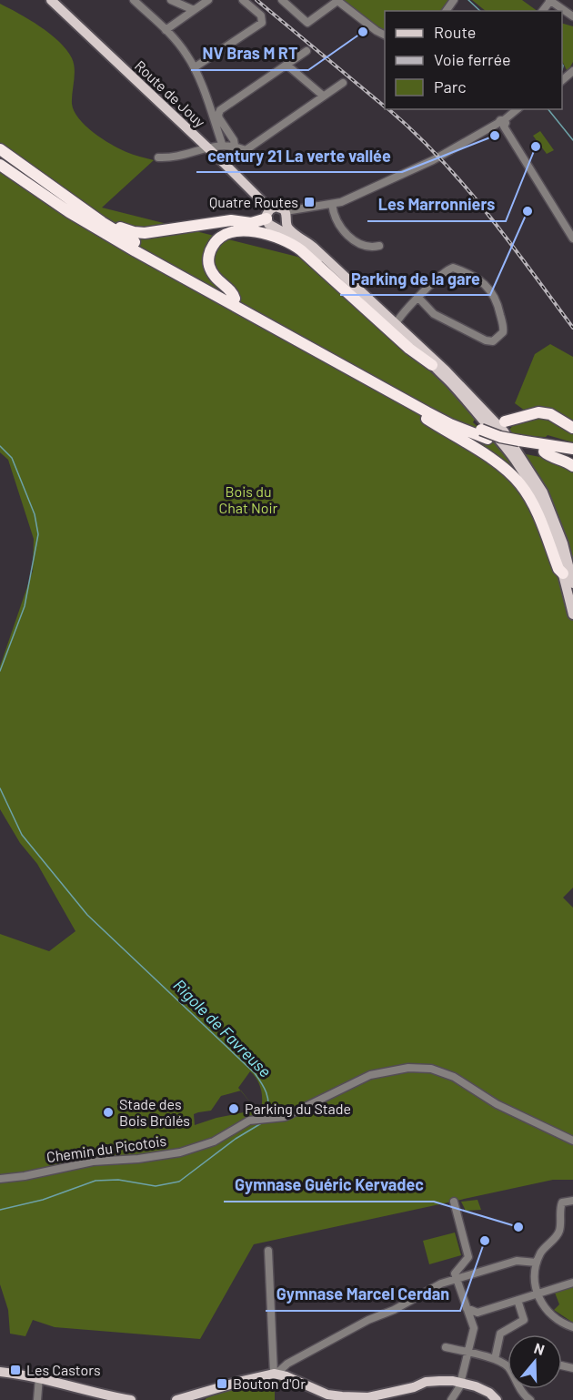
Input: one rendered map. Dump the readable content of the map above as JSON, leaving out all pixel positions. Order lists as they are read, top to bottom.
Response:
{
  "streets": {
    "main road": ["Route de Jouy"],
    "street": ["Chemin du Picotois"]
  },
  "water": ["Rigole de Favreuse"],
  "parks": ["Bois du Chat Noir"],
  "places": {
    "other": [
      "NV Bras M RT",
      "century 21 La verte vallée",
      "Les Marronniers",
      "Parking de la gare",
      "Parking du Stade",
      "Stade des Bois Brûlés",
      "Gymnase Guéric Kervadec",
      "Gymnase Marcel Cerdan"
    ],
    "transit": ["Quatre Routes", "Les Castors", "Bouton d'Or"]
  },
  "legend": ["Route", "Voie ferrée", "Parc"],
  "north": "top"
}
